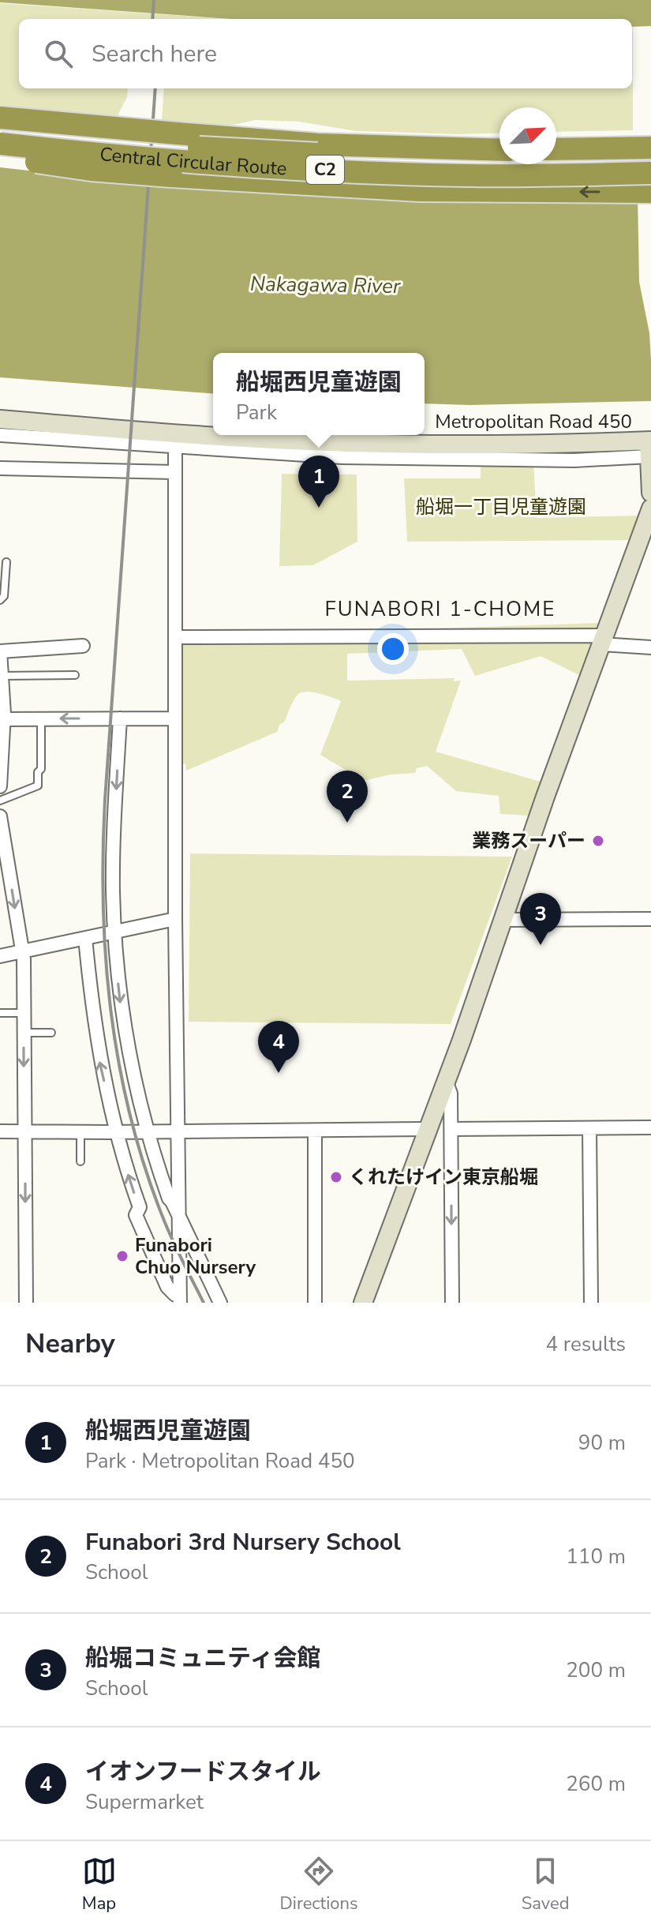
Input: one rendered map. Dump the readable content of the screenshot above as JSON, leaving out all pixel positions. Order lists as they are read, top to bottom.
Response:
{
  "streets": {
    "highway": ["Central Circular Route", "C2"],
    "street": ["Metropolitan Road 450"]
  },
  "districts": ["FUNABORI 1-CHOME"],
  "water": ["Nakagawa River"],
  "parks": ["船堀一丁目児童遊園"],
  "places": ["業務スーパー", "くれたけイン東京船堀", "Funabori Chuo Nursery"],
  "north": "top right",
  "page": {
    "search": "Search here",
    "popup": ["船堀西児童遊園", "Park"],
    "pins": [
      "1",
      "2",
      "3",
      "4"
    ],
    "heading": ["Nearby", "4 results"],
    "list": [
      {
        "mark": "1",
        "name": "船堀西児童遊園",
        "note": "Park · Metropolitan Road 450",
        "value": "90 m"
      },
      {
        "mark": "2",
        "name": "Funabori 3rd Nursery School",
        "note": "School",
        "value": "110 m"
      },
      {
        "mark": "3",
        "name": "船堀コミュニティ会館",
        "note": "School",
        "value": "200 m"
      },
      {
        "mark": "4",
        "name": "イオンフードスタイル",
        "note": "Supermarket",
        "value": "260 m"
      }
    ],
    "nav": ["Map", "Directions", "Saved"]
  }
}
